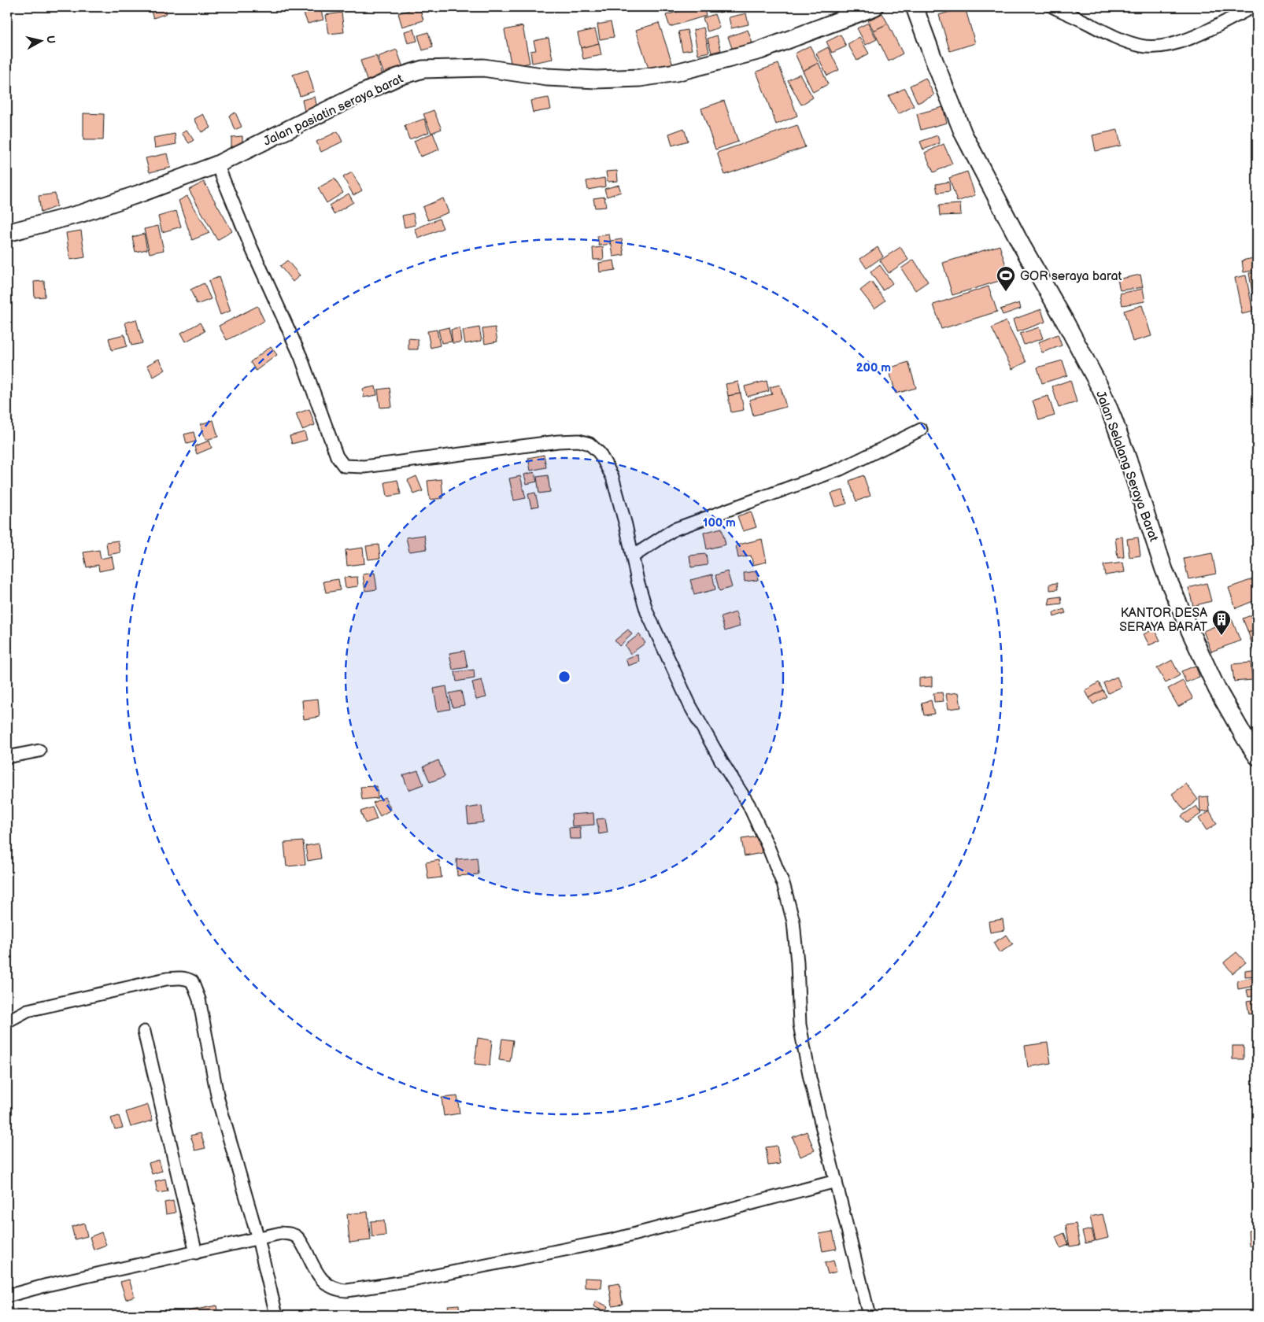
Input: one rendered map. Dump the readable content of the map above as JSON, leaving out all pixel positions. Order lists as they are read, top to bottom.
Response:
{
  "streets": {
    "street": ["Jalan pasiatin seraya barat", "Jalan Selalang Seraya Barat"]
  },
  "places": {
    "sports": ["GOR seraya barat"],
    "building": ["KANTOR DESA SERAYA BARAT"]
  },
  "north": "right",
  "rings": ["200 m", "100 m"]
}
